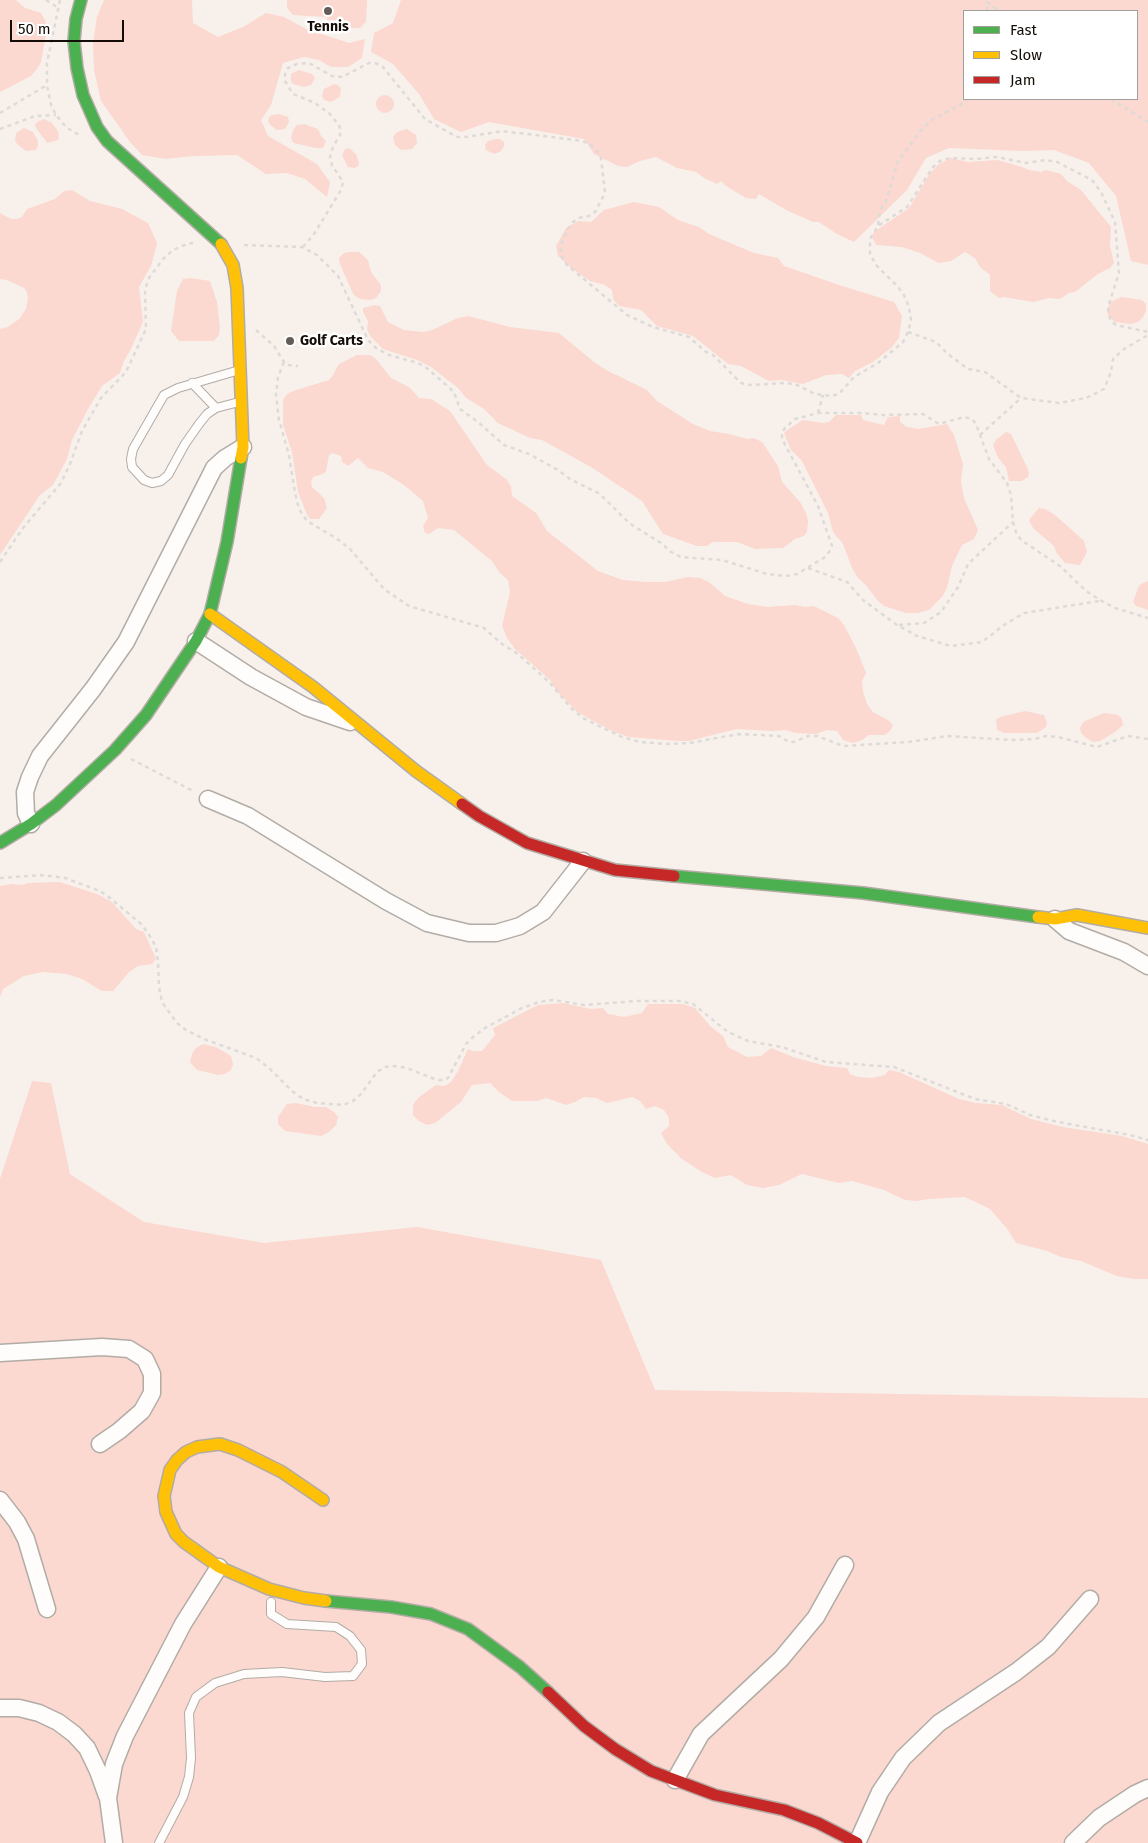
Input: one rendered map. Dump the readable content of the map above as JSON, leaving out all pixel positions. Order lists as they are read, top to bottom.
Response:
{
  "places": ["Tennis", "Golf Carts"],
  "legend": ["Fast", "Slow", "Jam"],
  "scale_bar": "50 m"
}
